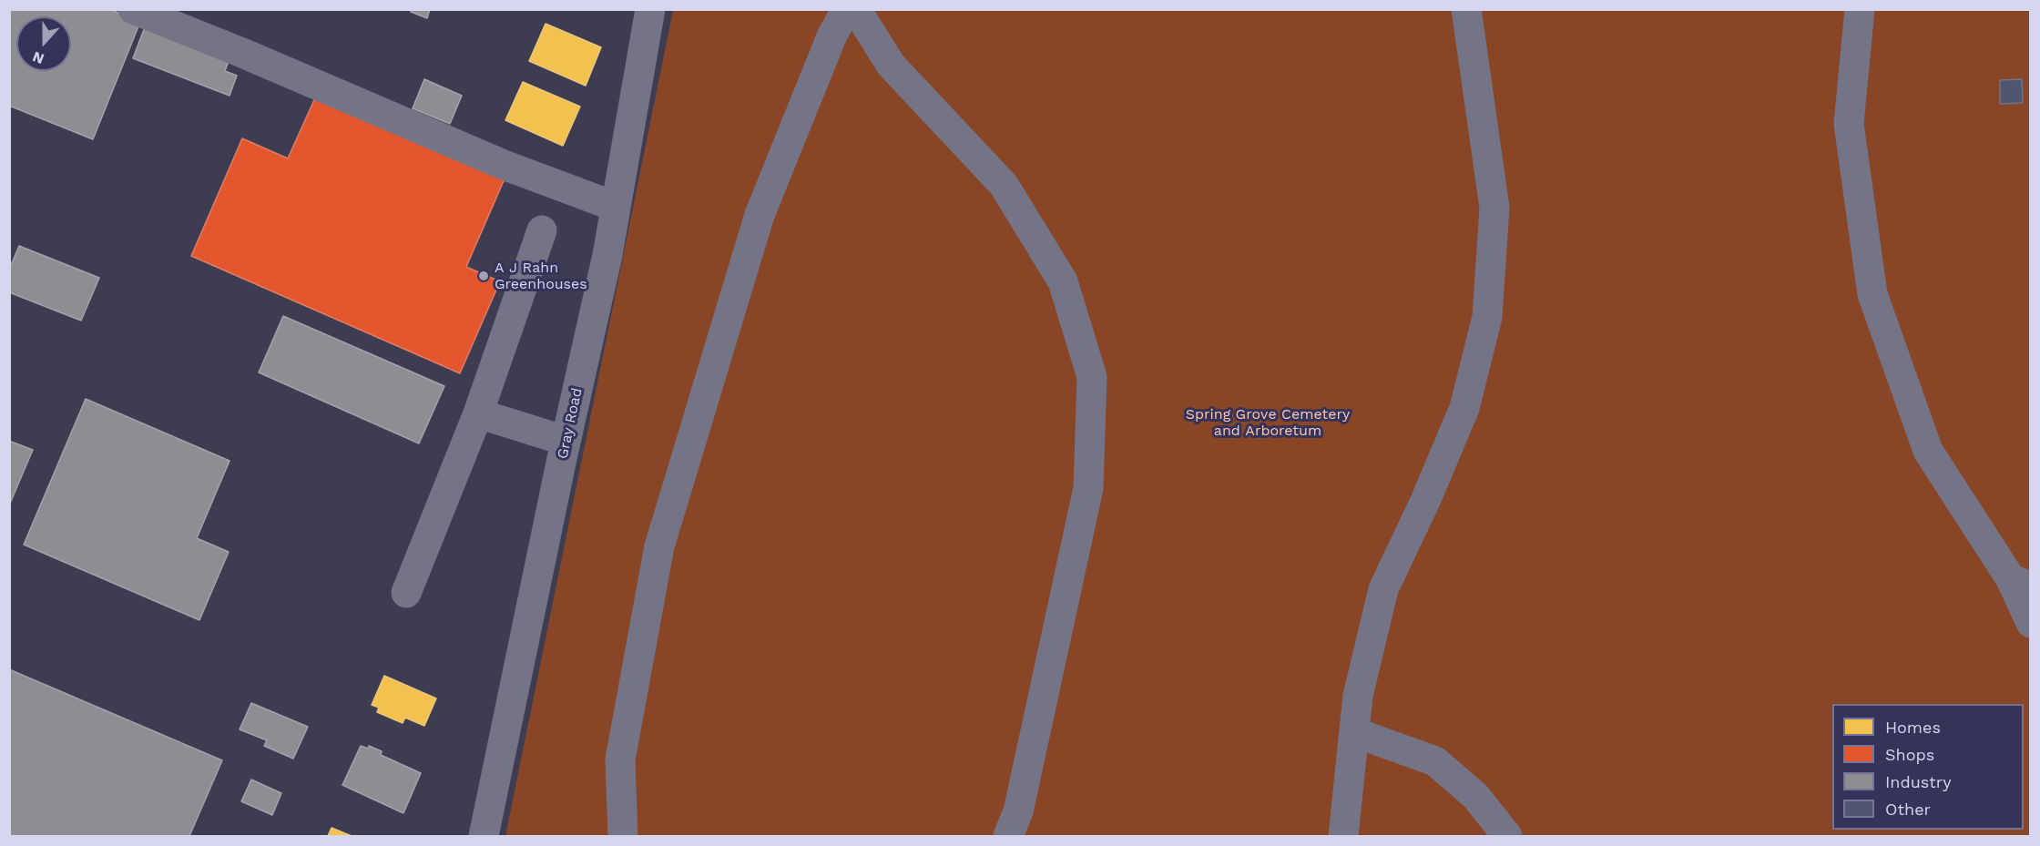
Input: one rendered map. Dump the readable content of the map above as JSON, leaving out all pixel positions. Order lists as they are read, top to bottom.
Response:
{
  "streets": {
    "street": ["Gray Road"]
  },
  "parks": ["Spring Grove Cemetery and Arboretum"],
  "places": ["A J Rahn Greenhouses"],
  "legend": [
    "Homes",
    "Shops",
    "Industry",
    "Other"
  ],
  "north": "bottom"
}
